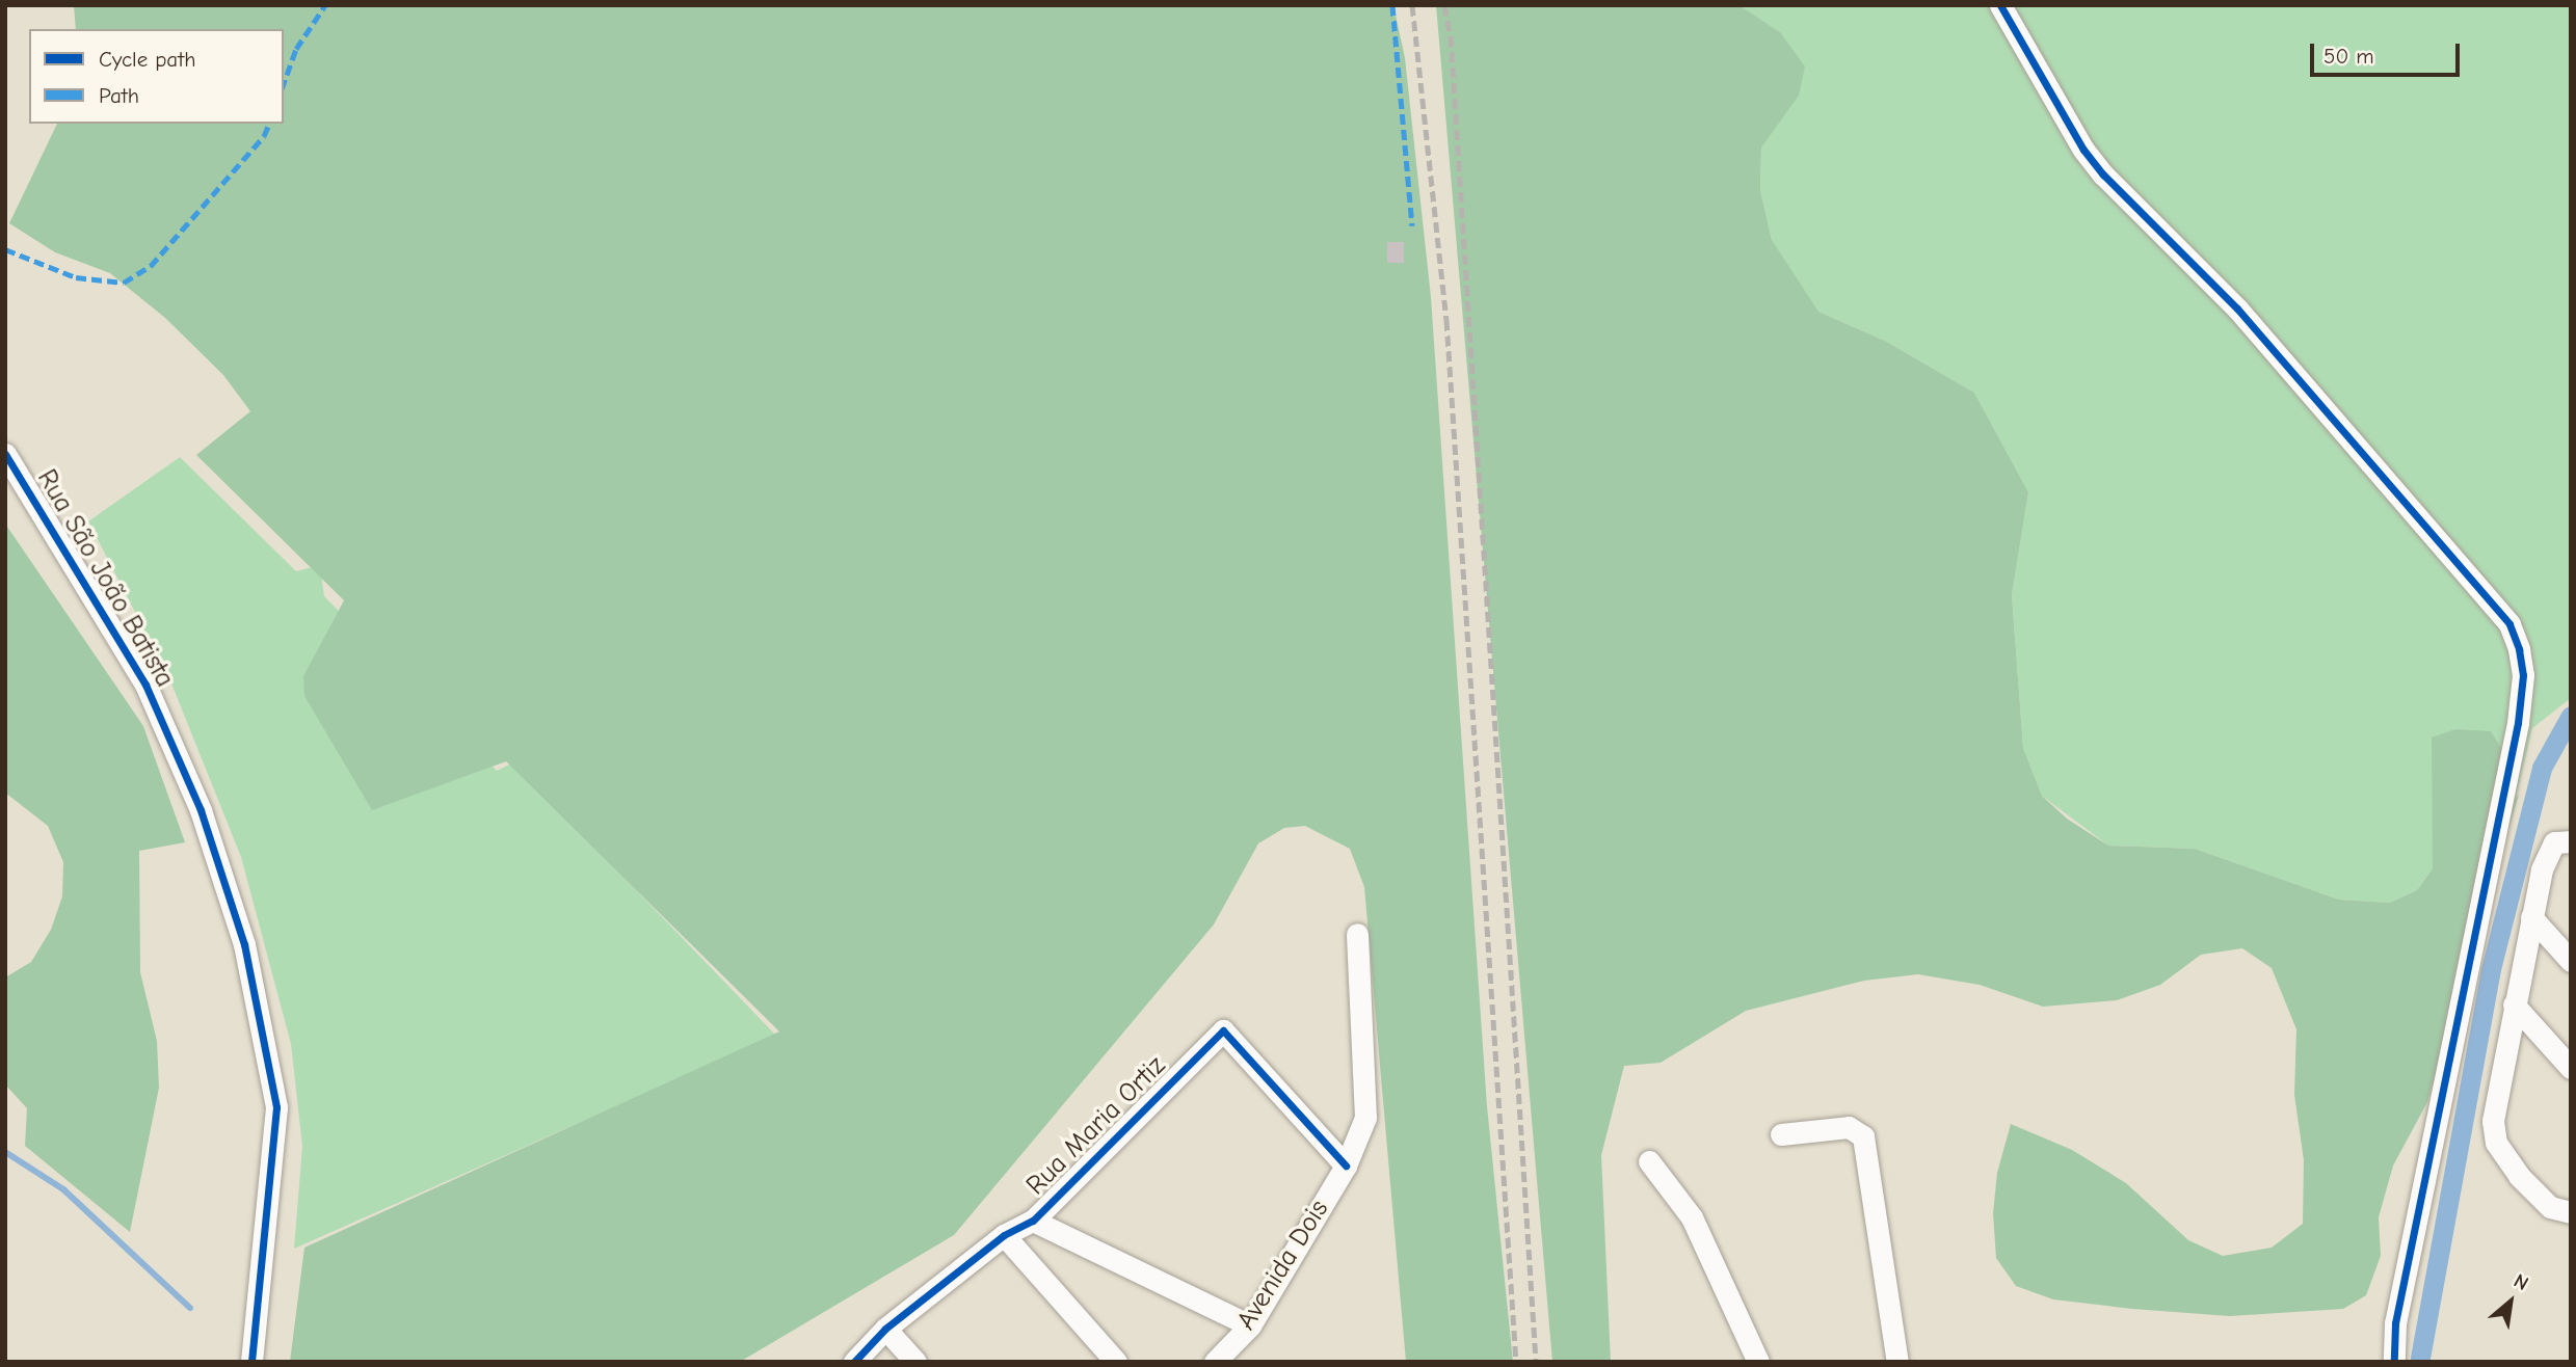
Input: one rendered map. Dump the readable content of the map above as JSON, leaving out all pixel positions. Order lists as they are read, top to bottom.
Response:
{
  "streets": {
    "street": ["Rua São João Batista", "Rua Maria Ortiz", "Avenida Dois"]
  },
  "crossings": [
    ["Rua Maria Ortiz", "Avenida Dois"]
  ],
  "legend": ["Cycle path", "Path"],
  "scale_bar": "50 m",
  "north": "top right"
}
